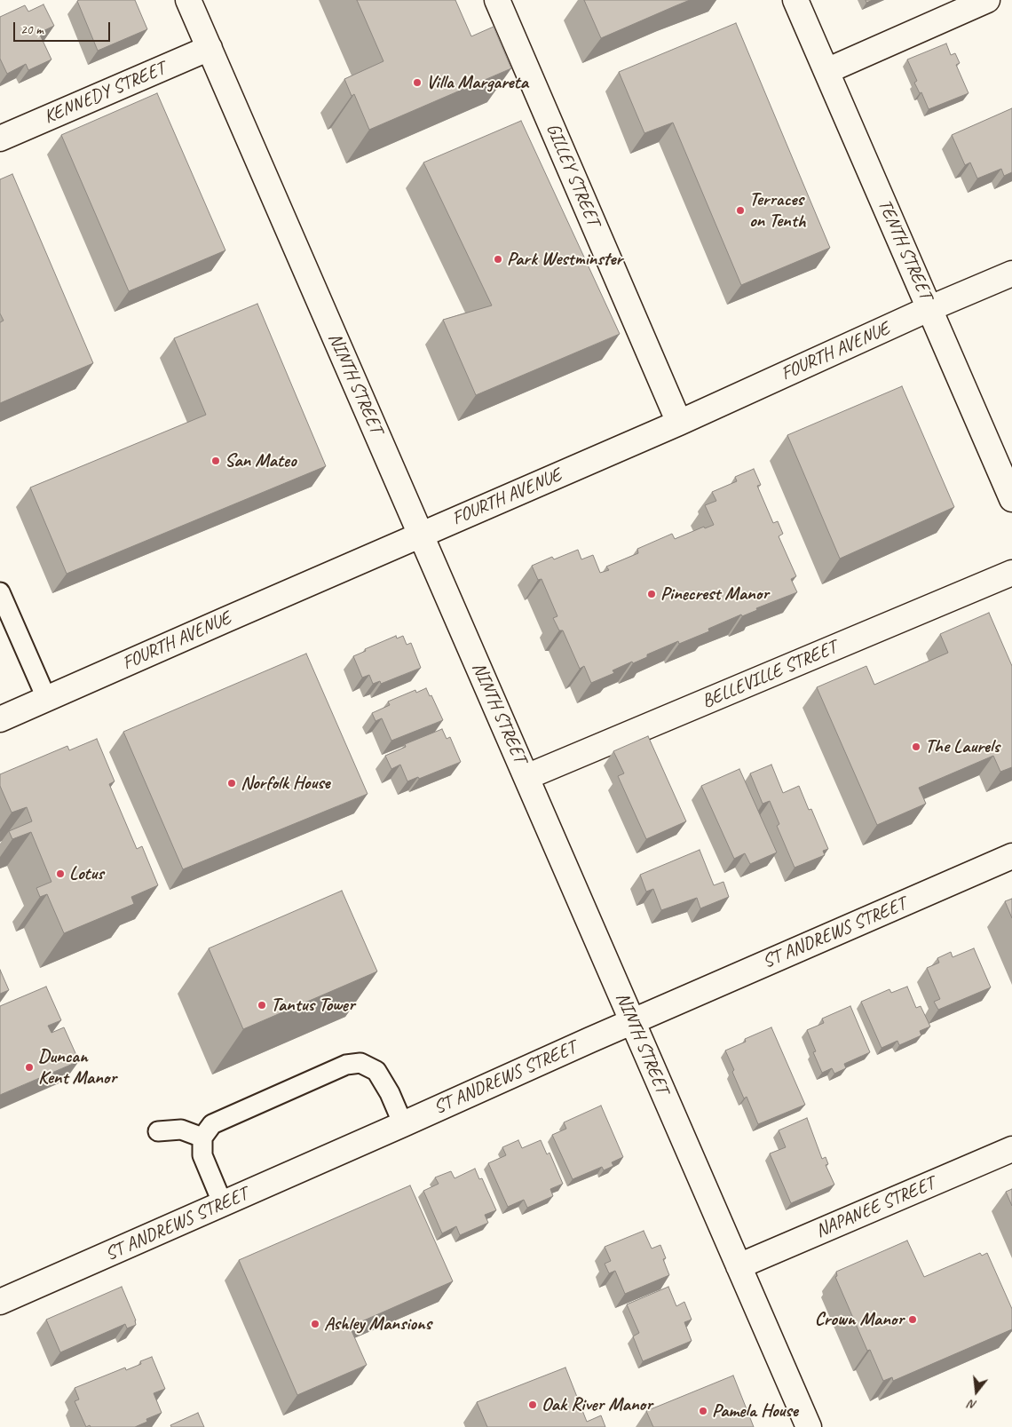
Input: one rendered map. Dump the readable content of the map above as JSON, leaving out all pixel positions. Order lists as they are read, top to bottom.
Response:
{
  "streets": {
    "street": [
      "KENNEDY STREET",
      "GILLEY STREET",
      "TENTH STREET",
      "FOURTH AVENUE",
      "NINTH STREET",
      "BELLEVILLE STREET",
      "ST ANDREWS STREET",
      "NAPANEE STREET"
    ]
  },
  "crossings": [
    ["KENNEDY STREET", "NINTH STREET"],
    ["GILLEY STREET", "FOURTH AVENUE"],
    ["TENTH STREET", "FOURTH AVENUE"],
    ["FOURTH AVENUE", "NINTH STREET"],
    ["NINTH STREET", "BELLEVILLE STREET"],
    ["NINTH STREET", "ST ANDREWS STREET"],
    ["NINTH STREET", "NAPANEE STREET"]
  ],
  "places": [
    "Villa Margareta",
    "Terraces on Tenth",
    "Park Westminster",
    "San Mateo",
    "Pinecrest Manor",
    "The Laurels",
    "Norfolk House",
    "Lotus",
    "Tantus Tower",
    "Duncan Kent Manor",
    "Crown Manor",
    "Ashley Mansions",
    "Oak River Manor",
    "Pamela House"
  ],
  "scale_bar": "20 m",
  "north": "bottom"
}
